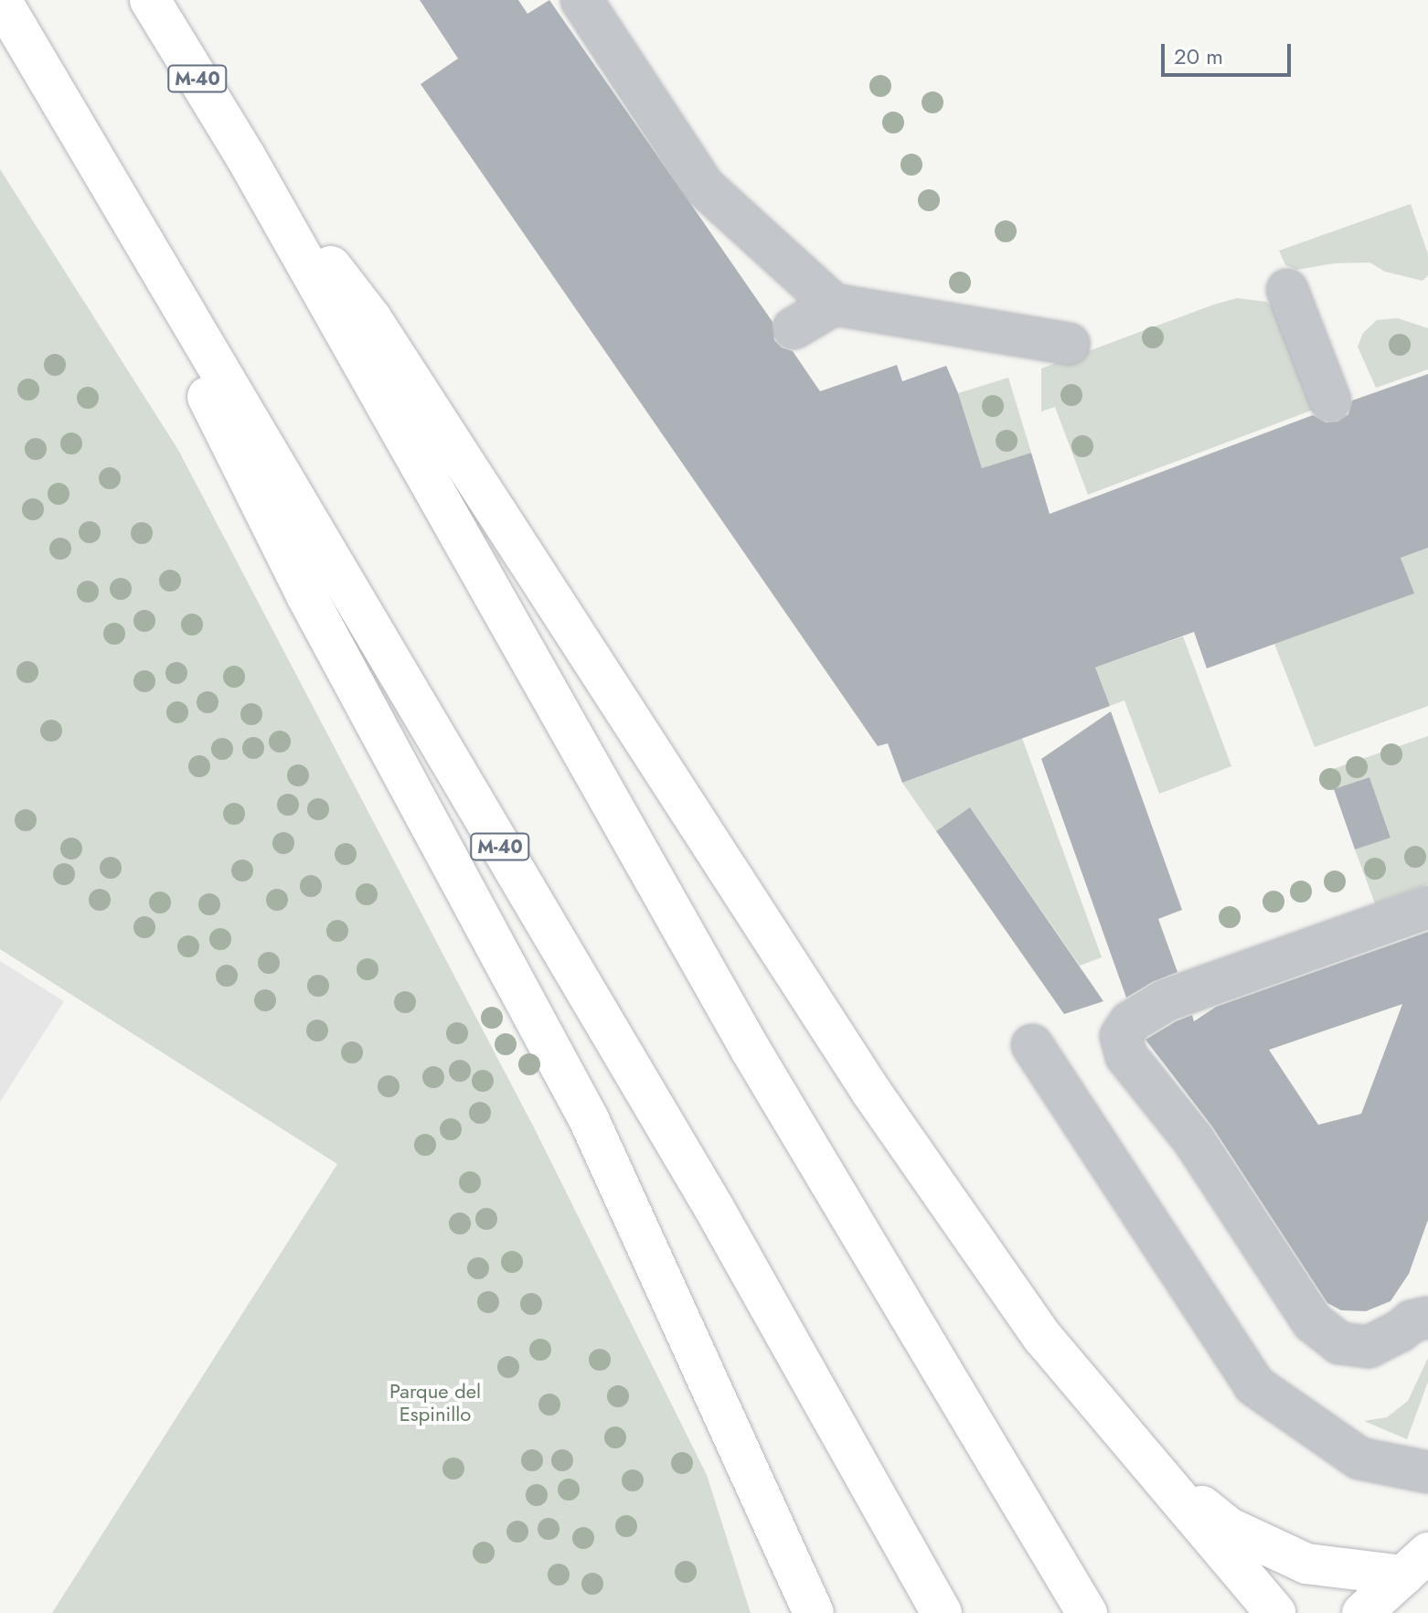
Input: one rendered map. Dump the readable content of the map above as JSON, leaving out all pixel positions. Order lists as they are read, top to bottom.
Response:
{
  "streets": {
    "main road": ["M-40"]
  },
  "parks": ["Parque del Espinillo"],
  "scale_bar": "20 m"
}
